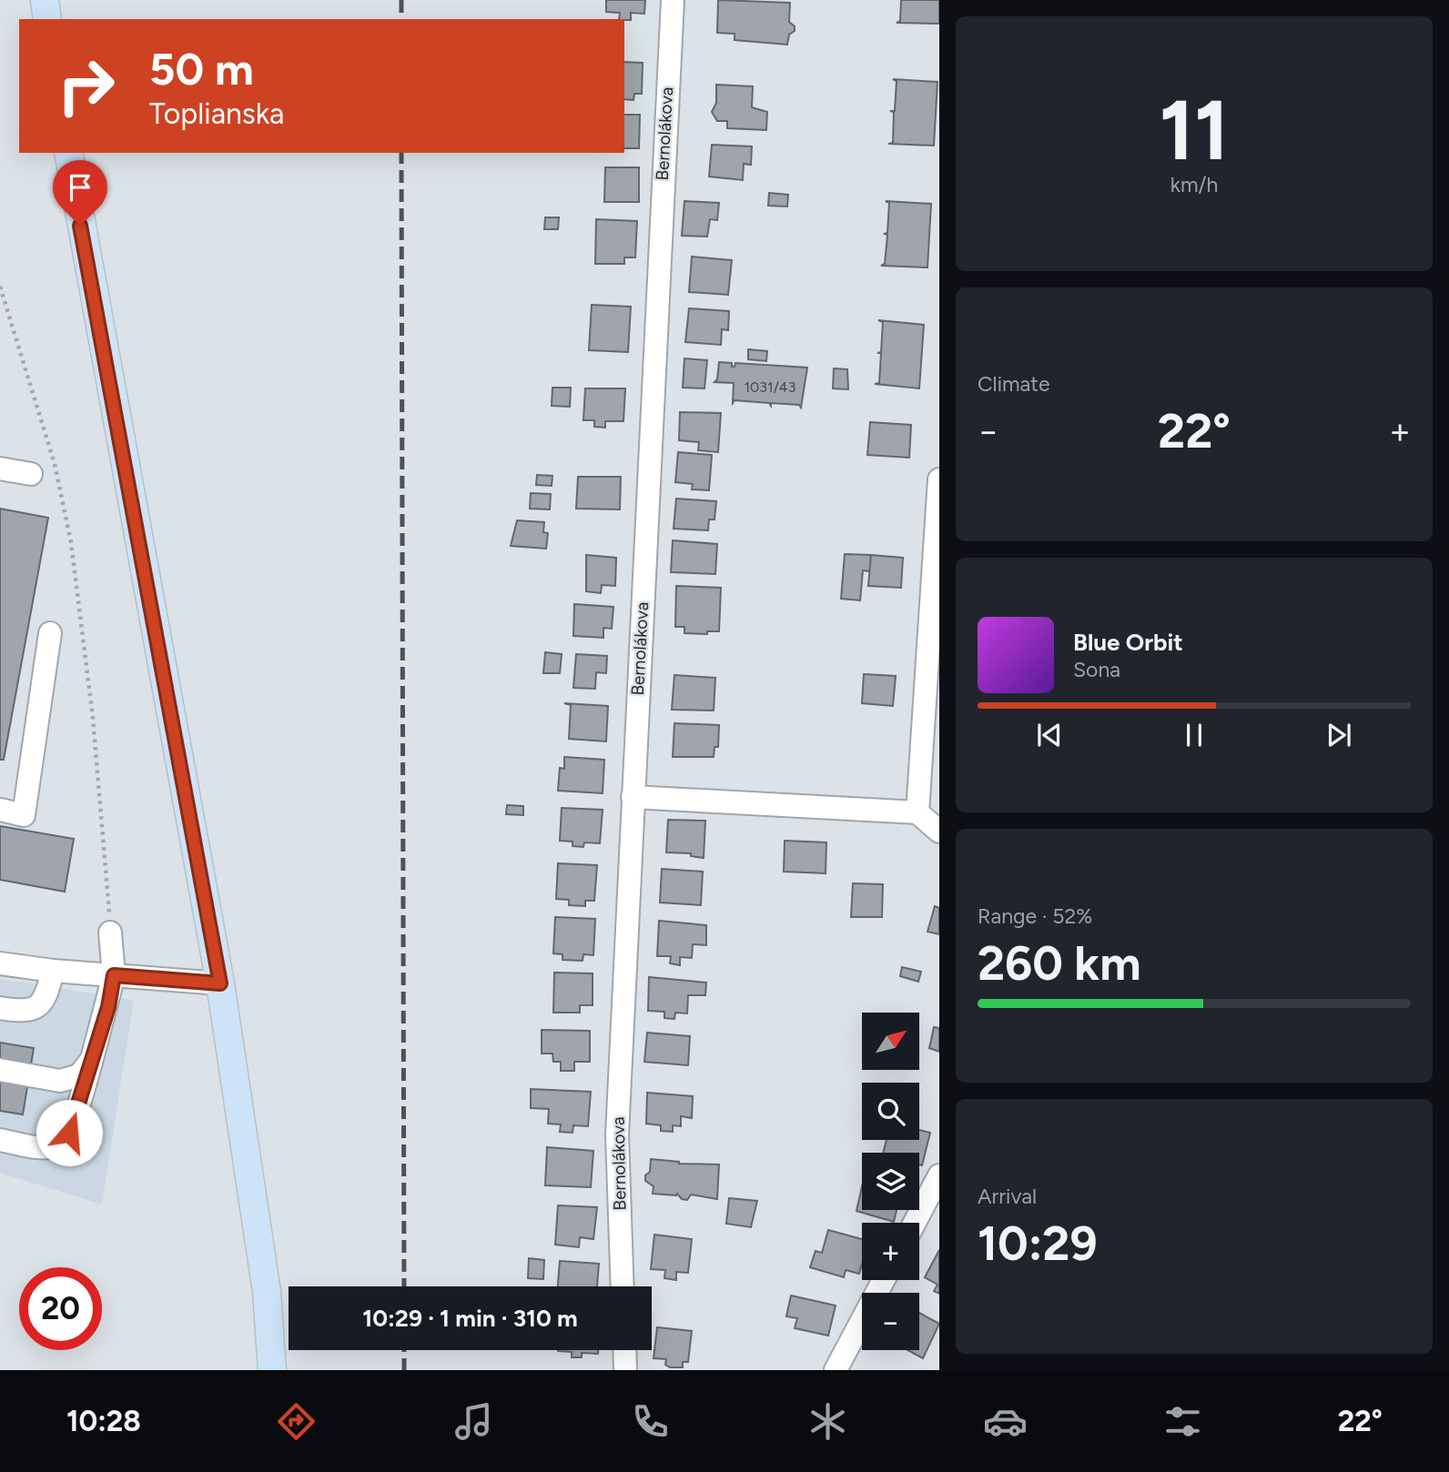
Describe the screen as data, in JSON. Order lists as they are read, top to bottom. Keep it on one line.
{"streets":{"street":["Bernolákova"]},"house_numbers":["1031/43"],"north":"top right","page":{"tile":[["11","km/h"],"Climate",["Range · 52%","260 km"],["Arrival","10:29"]],"turn":["50 m","Toplianska"],"heat":["−","22°","+"],"song":["Blue Orbit","Sona"],"map_buttons":["+","−"],"limit":"20","trip":"10:29 · 1 min · 310 m","tabs":["10:28","22°"]}}
